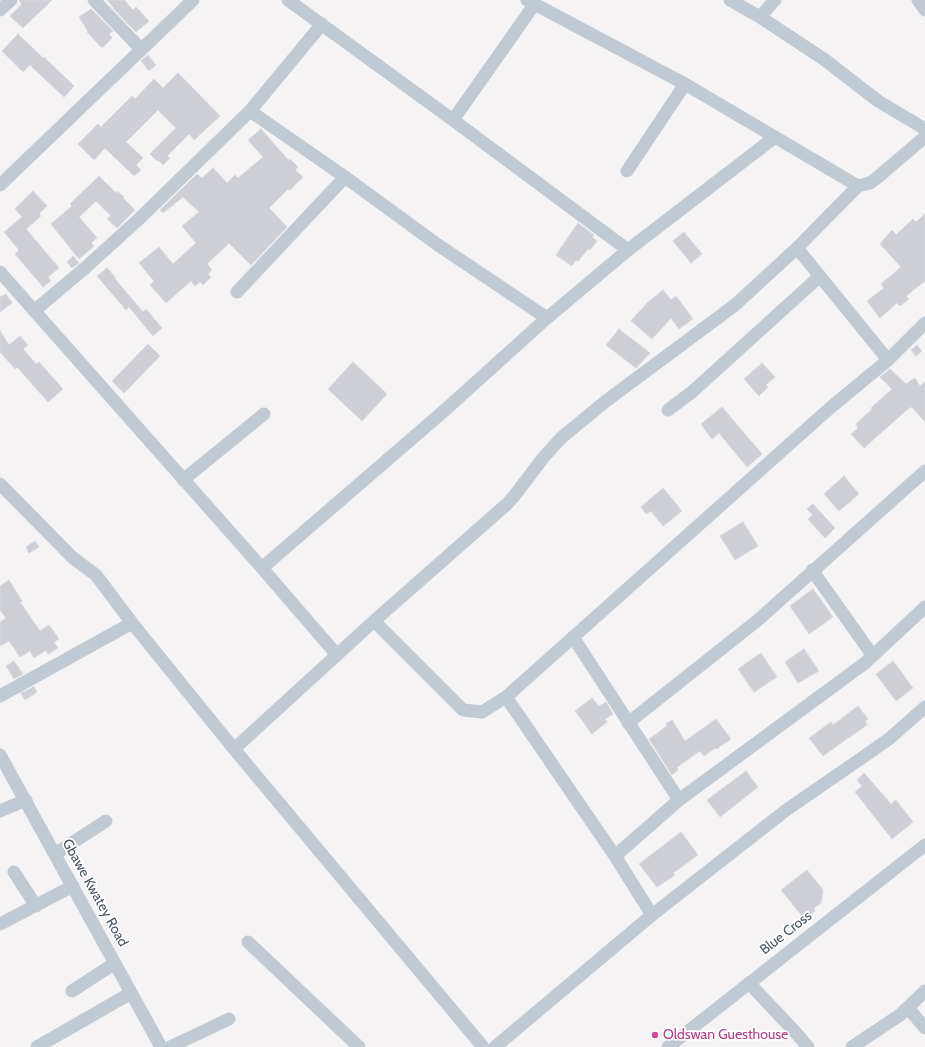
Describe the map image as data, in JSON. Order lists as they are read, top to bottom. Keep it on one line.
{"streets":{"street":["Gbawe Kwatey Road","Blue Cross"]},"places":["Oldswan Guesthouse"]}
